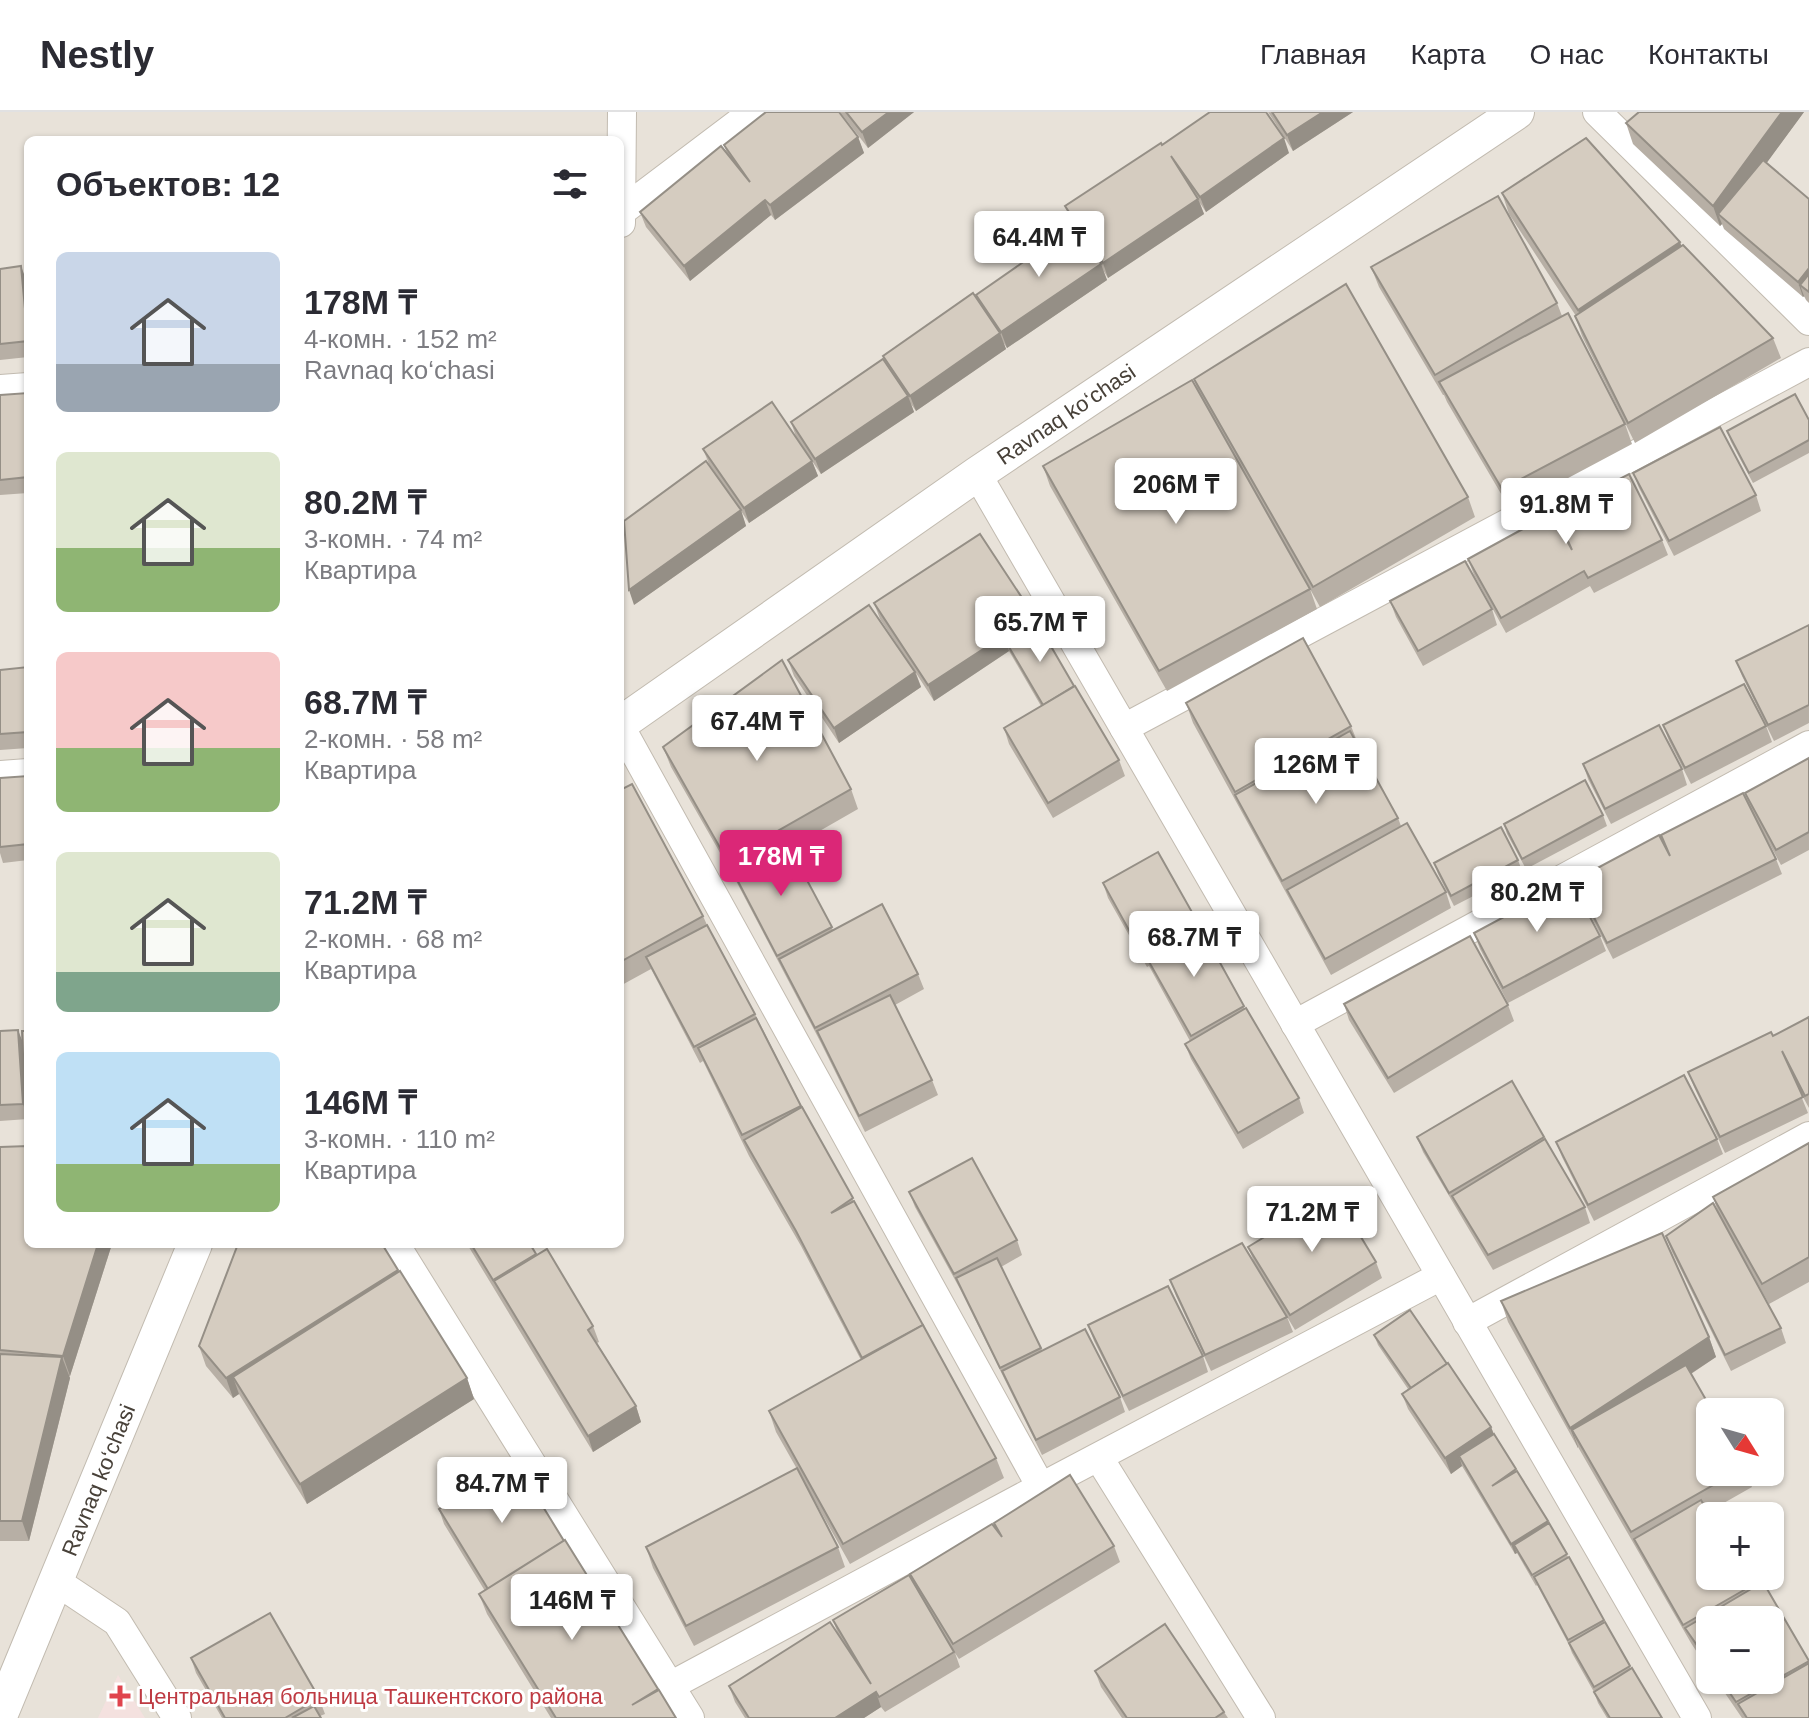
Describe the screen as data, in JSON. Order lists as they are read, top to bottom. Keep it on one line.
{"streets":{"street":["Ravnaq ko‘chasi"]},"places":{"health":["Центральная больница Ташкентского района"]},"north":"bottom right","page":{"header":"Nestly","nav":["Главная","Карта","О нас","Контакты"],"heading":"Объектов: 12","price":["64.4M ₸","206M ₸","91.8M ₸","65.7M ₸","67.4M ₸","126M ₸","178M ₸","80.2M ₸","68.7M ₸","71.2M ₸","84.7M ₸","146M ₸"],"list":[{"name":"178M ₸","note":"4-комн. · 152 m² · Ravnaq ko‘chasi"},{"name":"80.2M ₸","note":"3-комн. · 74 m² · Квартира"},{"name":"68.7M ₸","note":"2-комн. · 58 m² · Квартира"},{"name":"71.2M ₸","note":"2-комн. · 68 m² · Квартира"},{"name":"146M ₸","note":"3-комн. · 110 m² · Квартира"}],"map_buttons":["+","−"]}}
